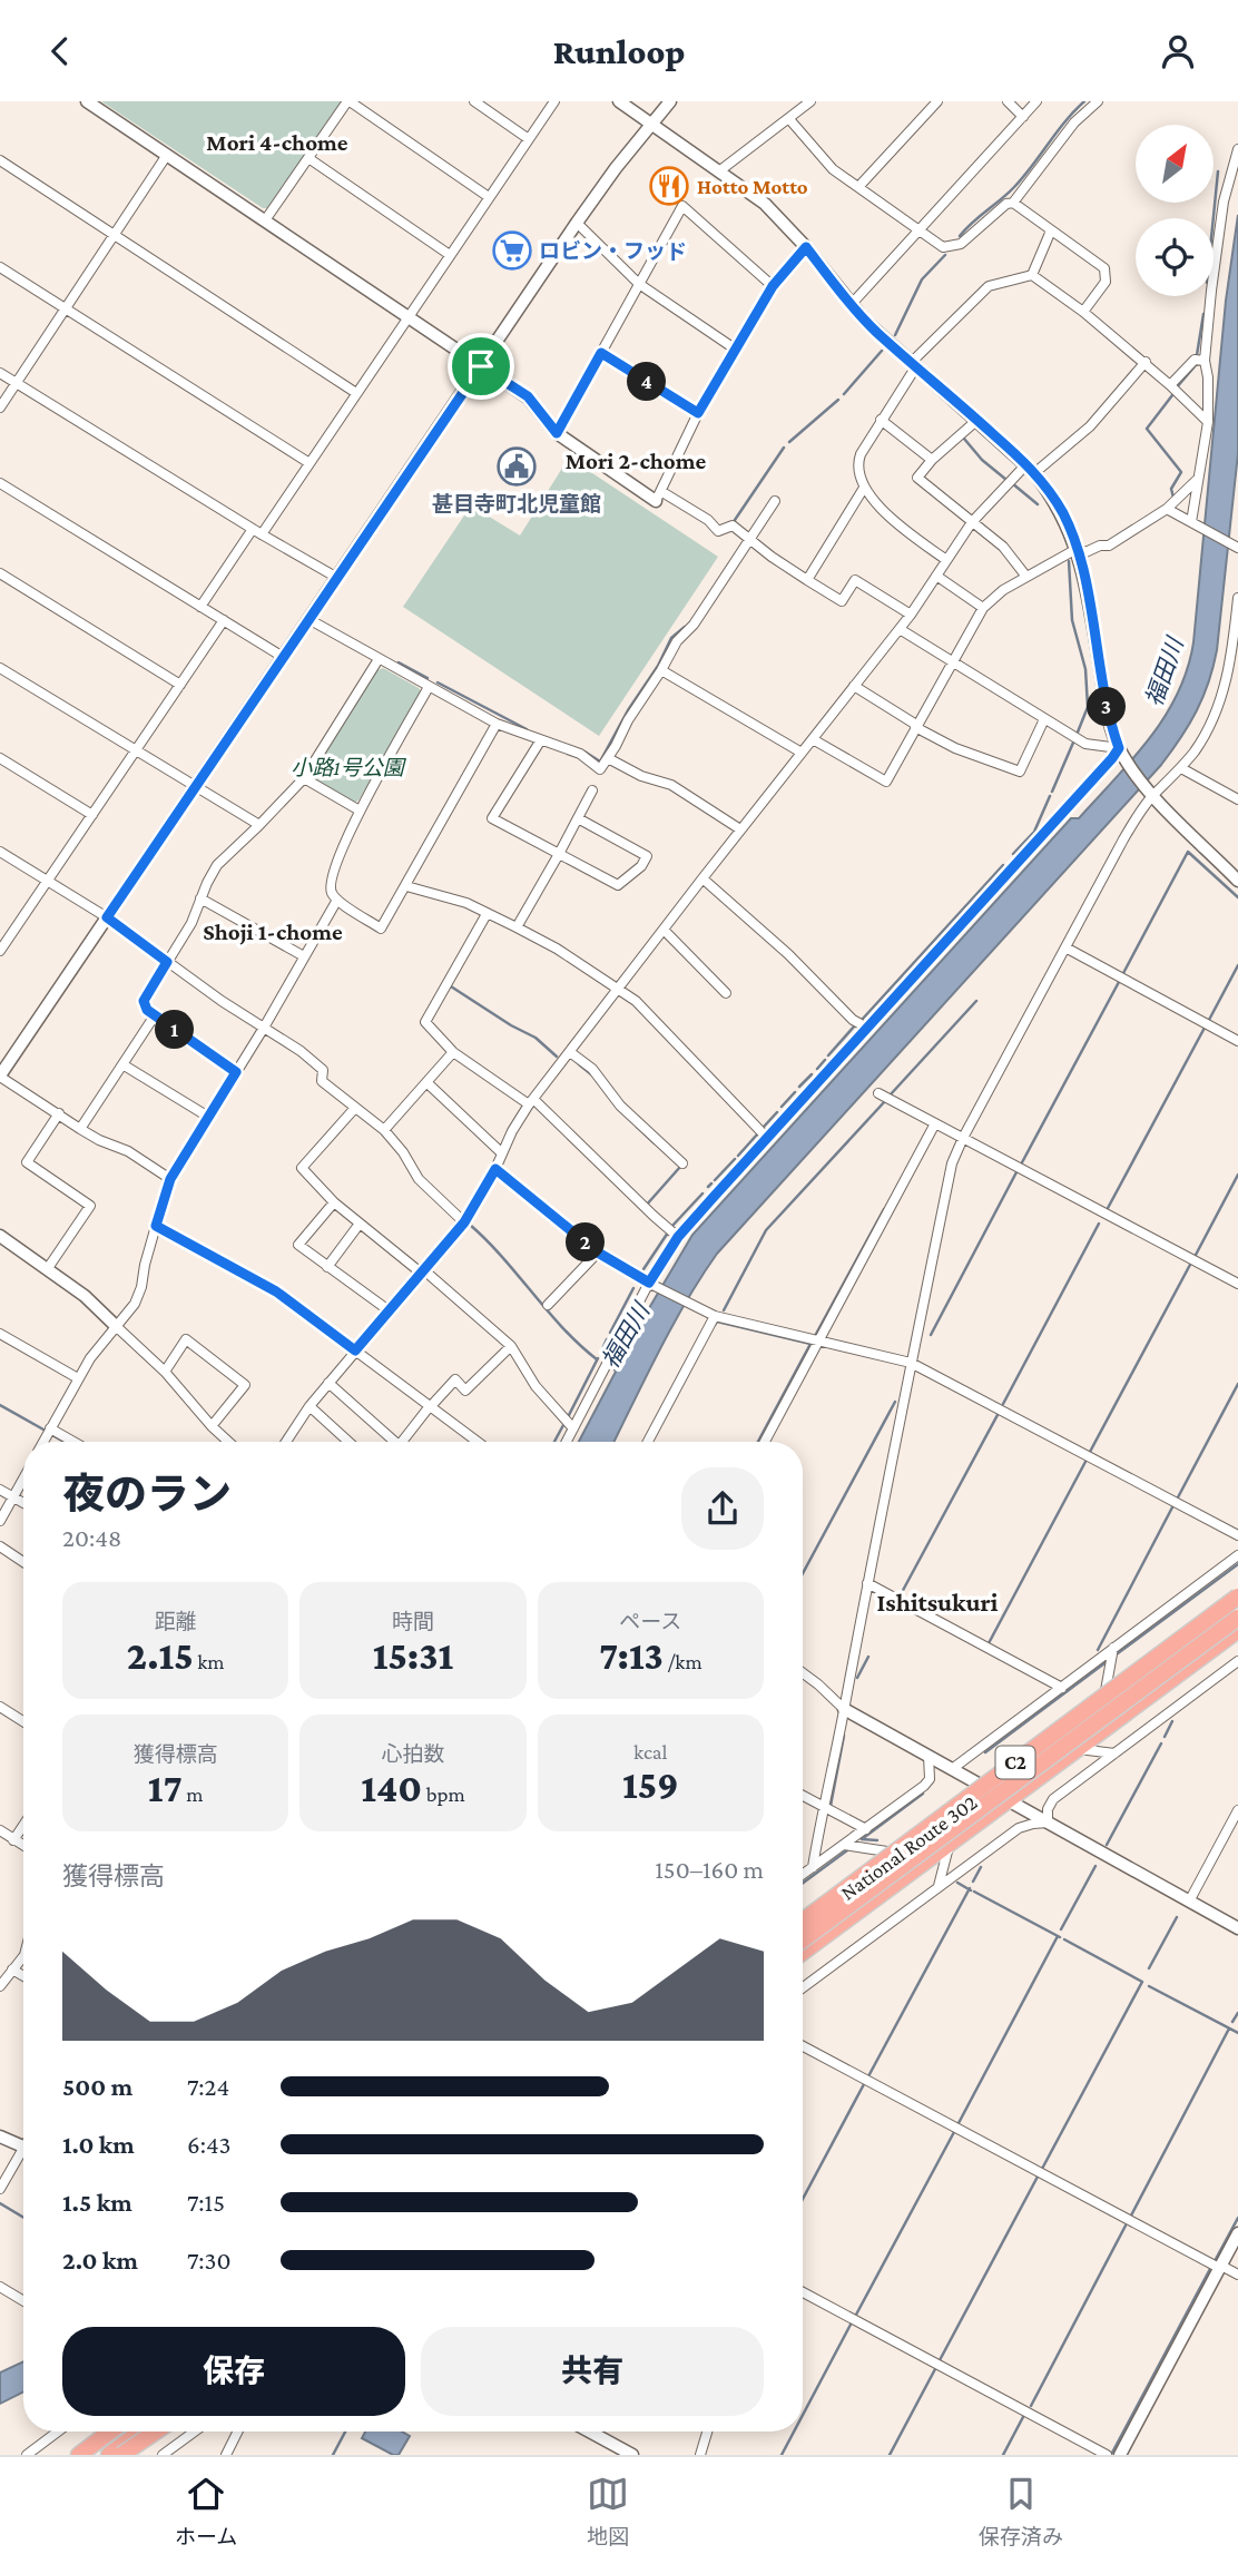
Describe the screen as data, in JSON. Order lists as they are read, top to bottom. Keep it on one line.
{"streets":{"highway":["C2","National Route 302"]},"districts":["Mori 4-chome","Mori 2-chome","Shoji 1-chome","Ishitsukuri"],"water":["福田川"],"parks":["小路1号公園"],"places":{"restaurant":["Hotto Motto"],"supermarket":["ロビン・フッド"],"public building":["甚目寺町北児童館"]},"north":"top right","page":{"header":"Runloop","pins":["4","3","1","2"],"heading":["夜のラン","20:48"],"stats":[["距離","2.15 km"],["時間","15:31"],["ペース","7:13 /km"],["獲得標高","17 m"],["心拍数","140 bpm"],["kcal","159"]],"chart":["獲得標高","150–160 m"],"list":[{"name":"500 m","note":"7:24"},{"name":"1.0 km","note":"6:43"},{"name":"1.5 km","note":"7:15"},{"name":"2.0 km","note":"7:30"}],"buttons":["保存","共有"],"tabs":["ホーム","地図","保存済み"]}}
